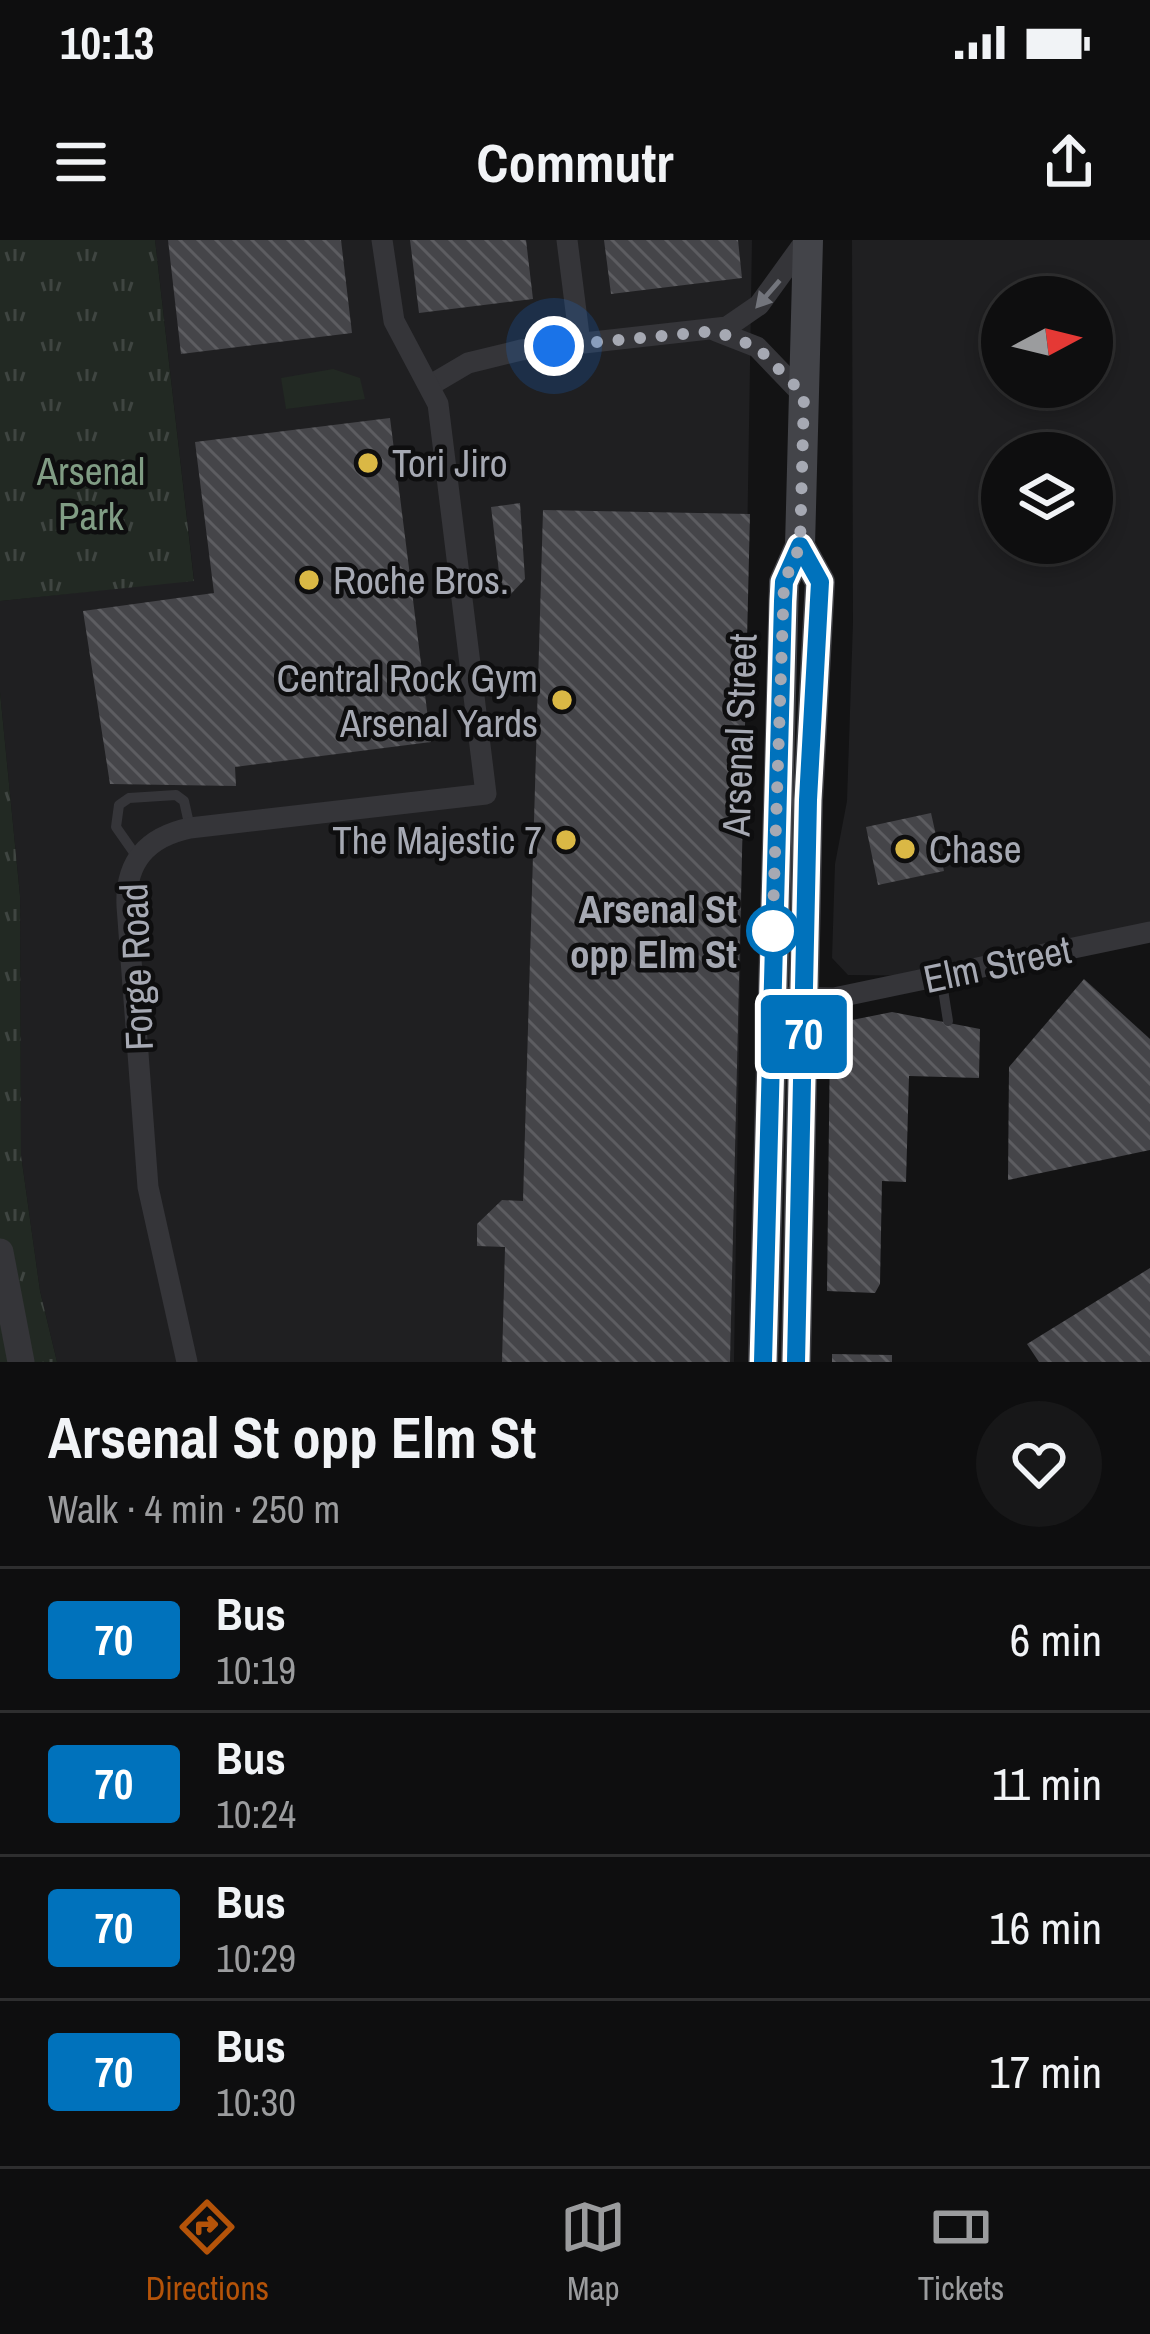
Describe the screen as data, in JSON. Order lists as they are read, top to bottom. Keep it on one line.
{"streets":{"main road":["Arsenal Street"],"street":["Elm Street","Forge Road"]},"crossings":[["Arsenal Street","Elm Street"]],"parks":["Arsenal Park"],"places":["Tori Jiro","Roche Bros.","Central Rock Gym Arsenal Yards","The Majestic 7","Chase","Arsenal St opp Elm St"],"lines":["bus line 70"],"north":"right","page":{"status":"10:13","header":"Commutr","on_map":"70","heading":["Arsenal St opp Elm St","Walk · 4 min · 250 m"],"list":[{"mark":"70","name":"Bus","note":"10:19","value":"6 min"},{"mark":"70","name":"Bus","note":"10:24","value":"11 min"},{"mark":"70","name":"Bus","note":"10:29","value":"16 min"},{"mark":"70","name":"Bus","note":"10:30","value":"17 min"}],"tabs":["Directions","Map","Tickets"]}}
